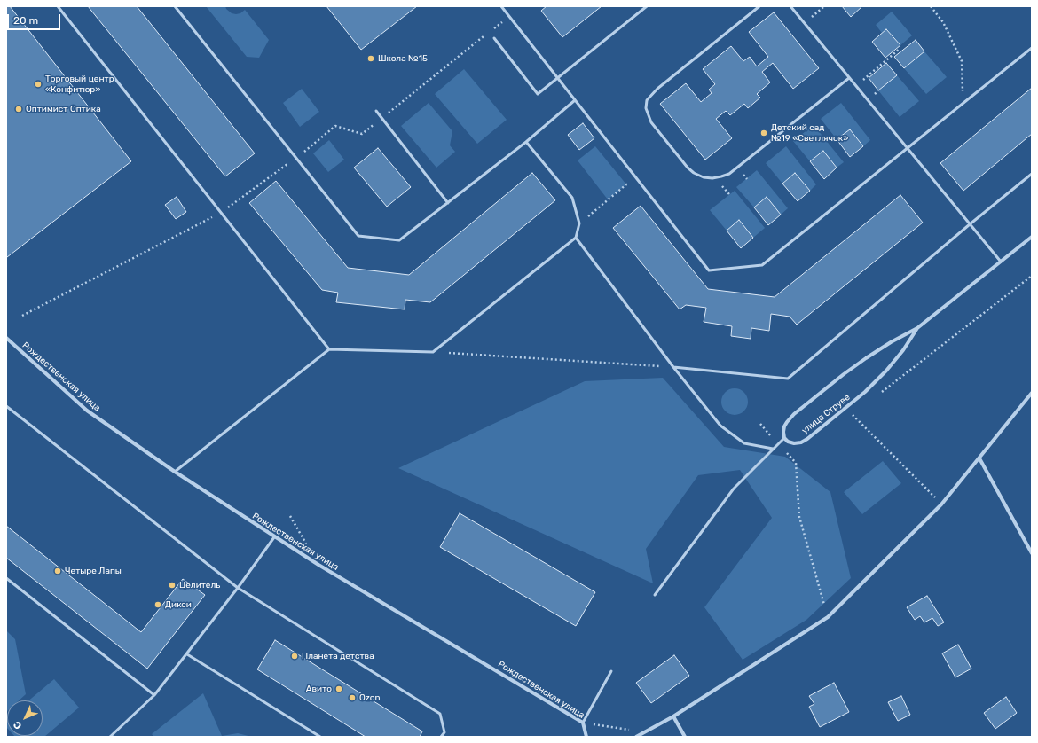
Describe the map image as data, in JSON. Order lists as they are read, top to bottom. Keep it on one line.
{"streets":{"street":["Рождественская улица","улица Струве"]},"places":["Школа №15","Торговый центр «Конфитюр»","Оптимист Оптика","Детский сад №19 «Светлячок»","Четыре Лапы","Целитель","Дикси","Планета детства","Авито","Ozon"],"scale_bar":"20 m","north":"bottom left"}
